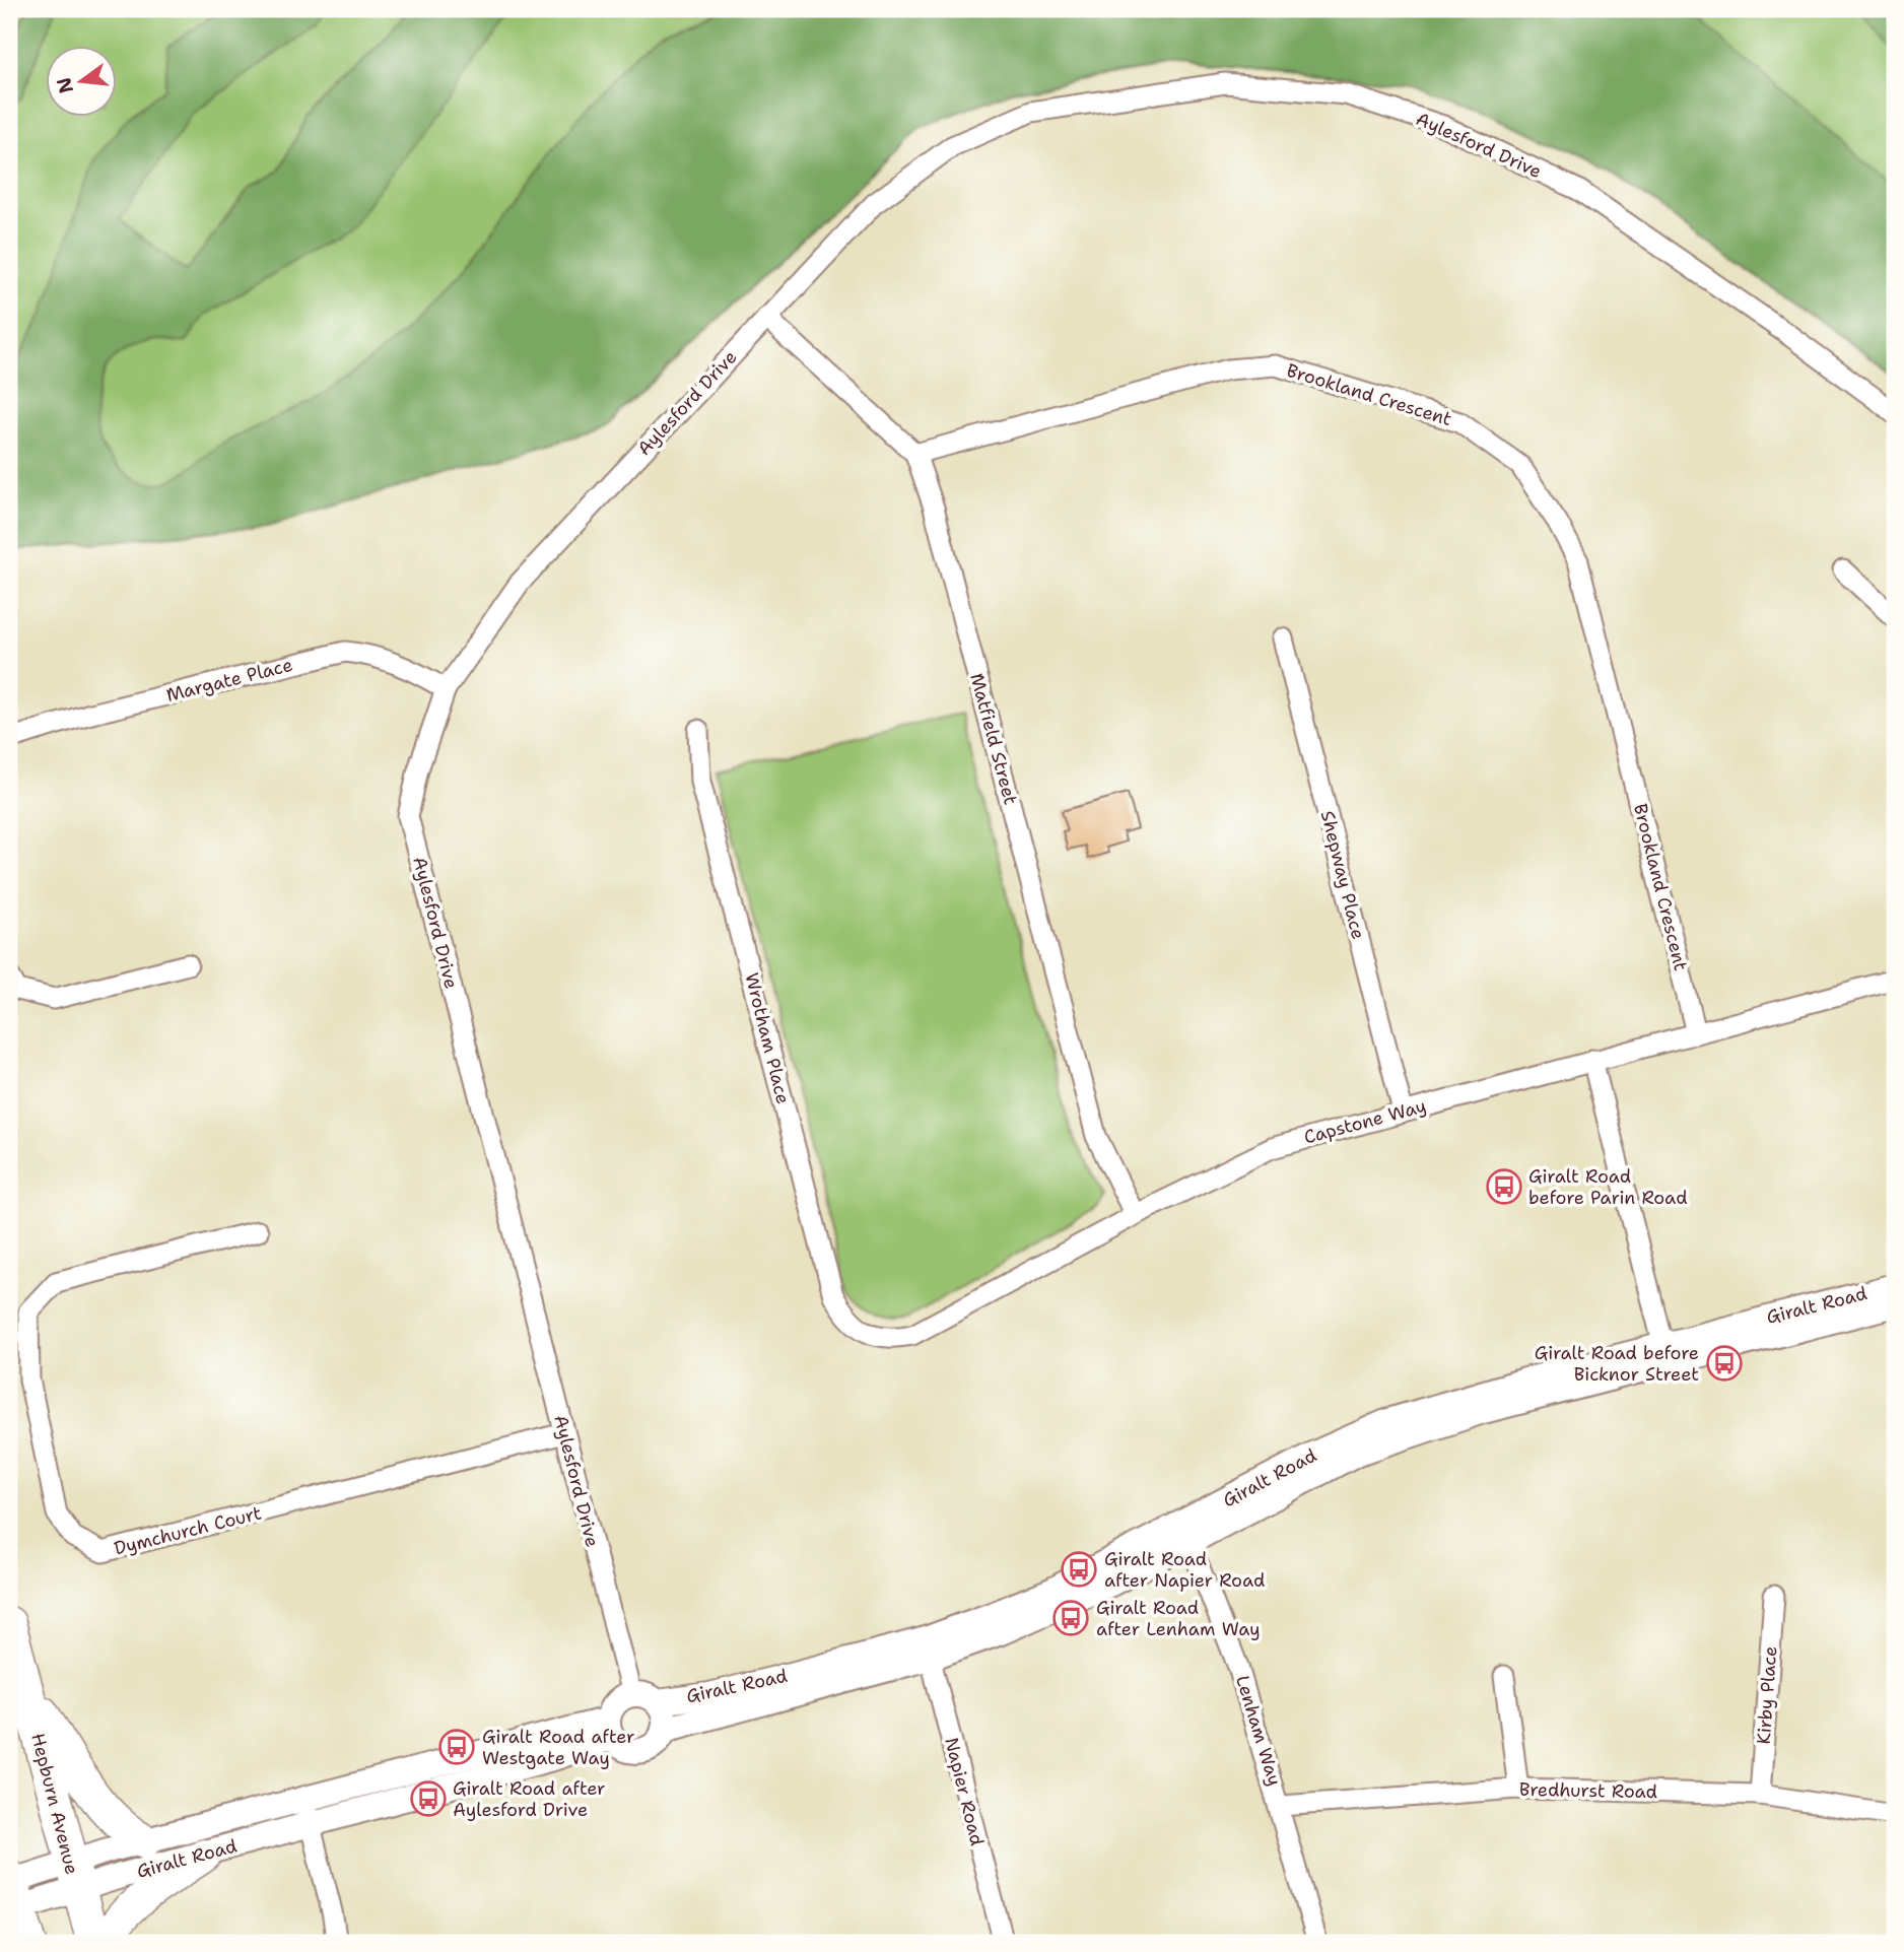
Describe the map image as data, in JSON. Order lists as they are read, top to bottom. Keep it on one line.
{"streets":{"main road":["Hepburn Avenue"],"street":["Aylesford Drive","Brookland Crescent","Margate Place","Matfield Street","Shepway Place","Wrotham Place","Capstone Way","Giralt Road","Dymchurch Court","Kirby Place","Lenham Way","Bredhurst Road","Napier Road"]},"crossings":[["Aylesford Drive","Margate Place"],["Aylesford Drive","Matfield Street"],["Aylesford Drive","Giralt Road"],["Aylesford Drive","Dymchurch Court"],["Brookland Crescent","Matfield Street"],["Brookland Crescent","Capstone Way"],["Matfield Street","Capstone Way"],["Shepway Place","Capstone Way"],["Wrotham Place","Capstone Way"],["Giralt Road","Lenham Way"],["Giralt Road","Napier Road"],["Giralt Road","Hepburn Avenue"],["Kirby Place","Bredhurst Road"],["Lenham Way","Bredhurst Road"]],"places":{"bus stop":["Giralt Road before Parin Road","Giralt Road before Bicknor Street","Giralt Road after Napier Road","Giralt Road after Lenham Way","Giralt Road after Westgate Way","Giralt Road after Aylesford Drive"]},"north":"left"}
